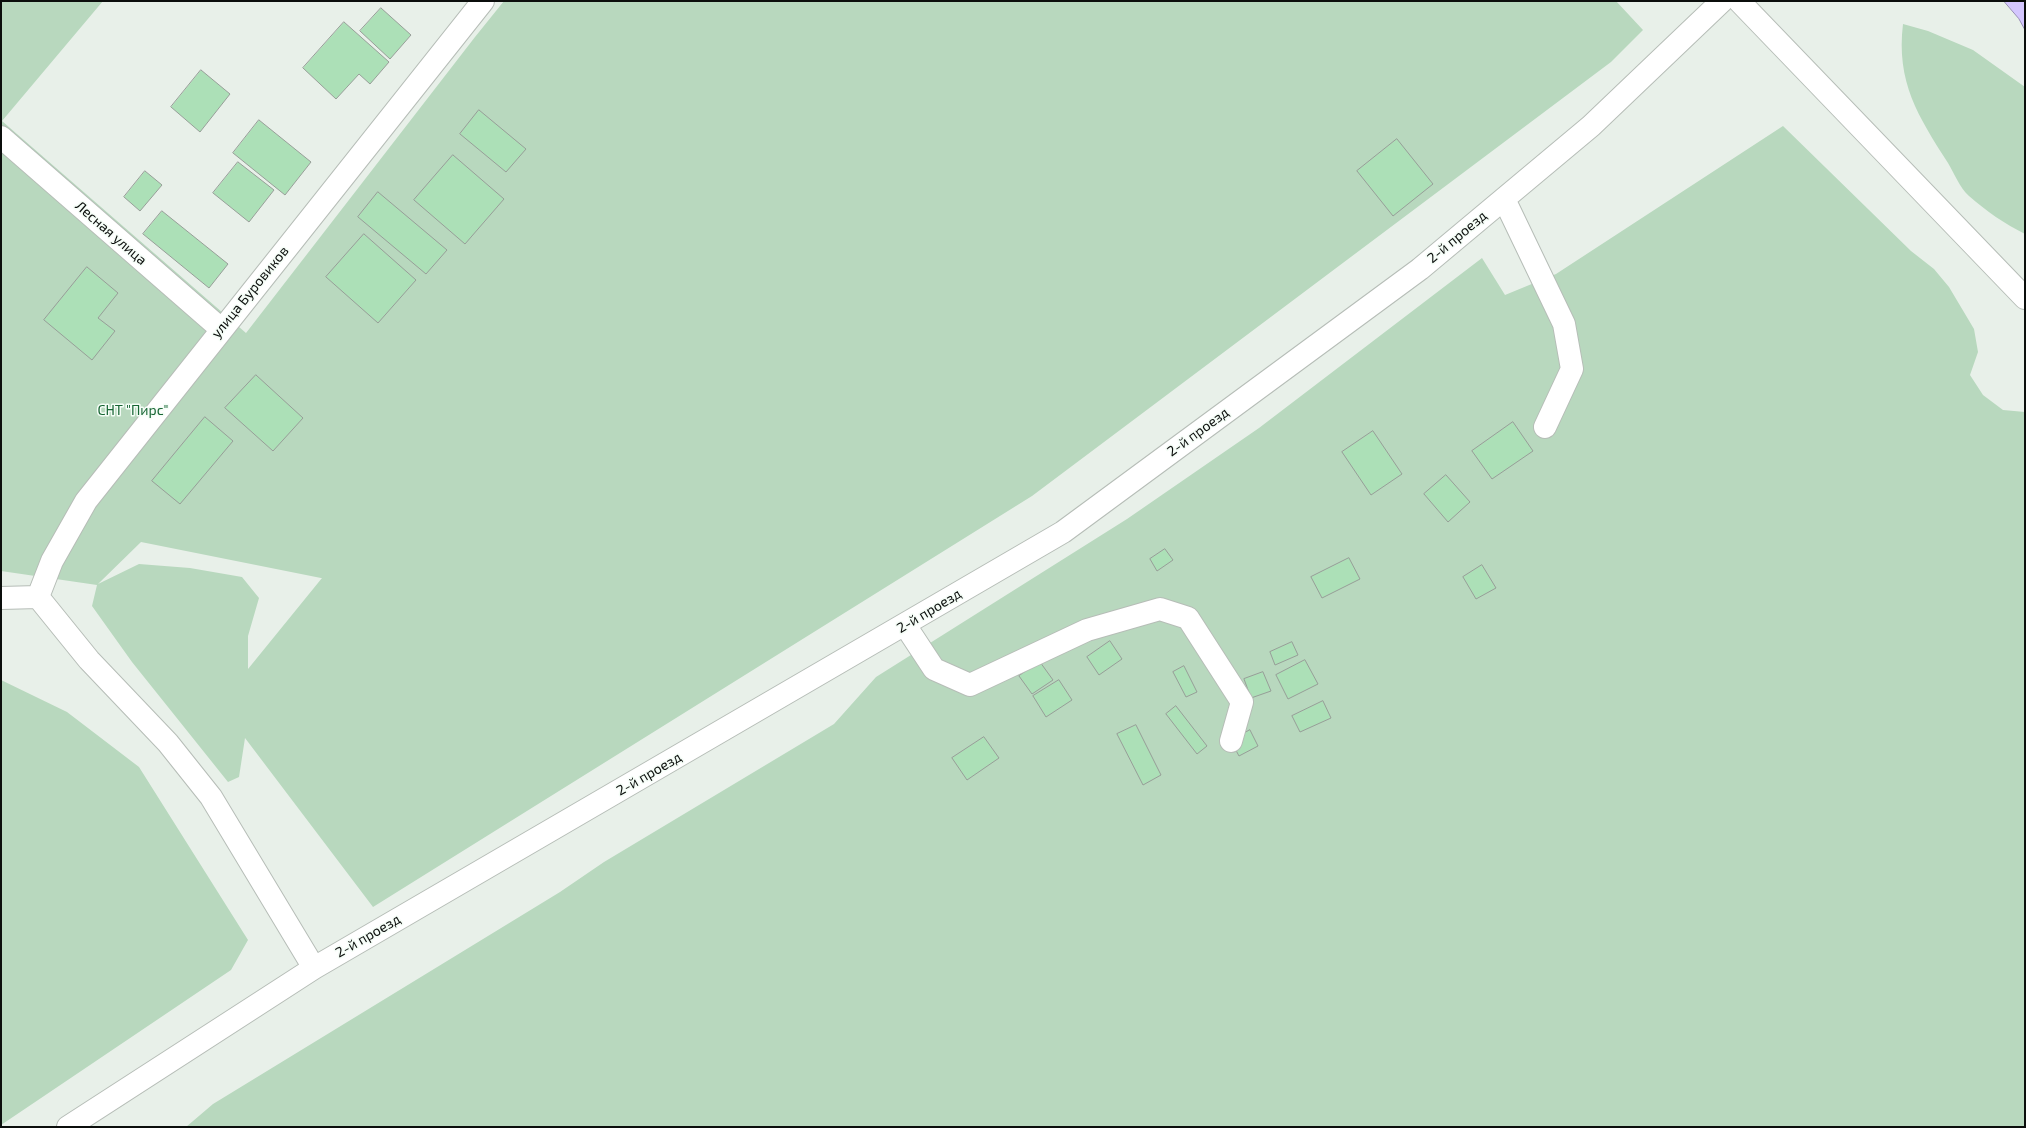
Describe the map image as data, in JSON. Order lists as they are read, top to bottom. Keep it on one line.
{"streets":{"street":["Лесная улица","2-й проезд","улица Буровиков"]},"crossings":[["Лесная улица","улица Буровиков"]],"parks":["СНТ \"Пирс\""]}
